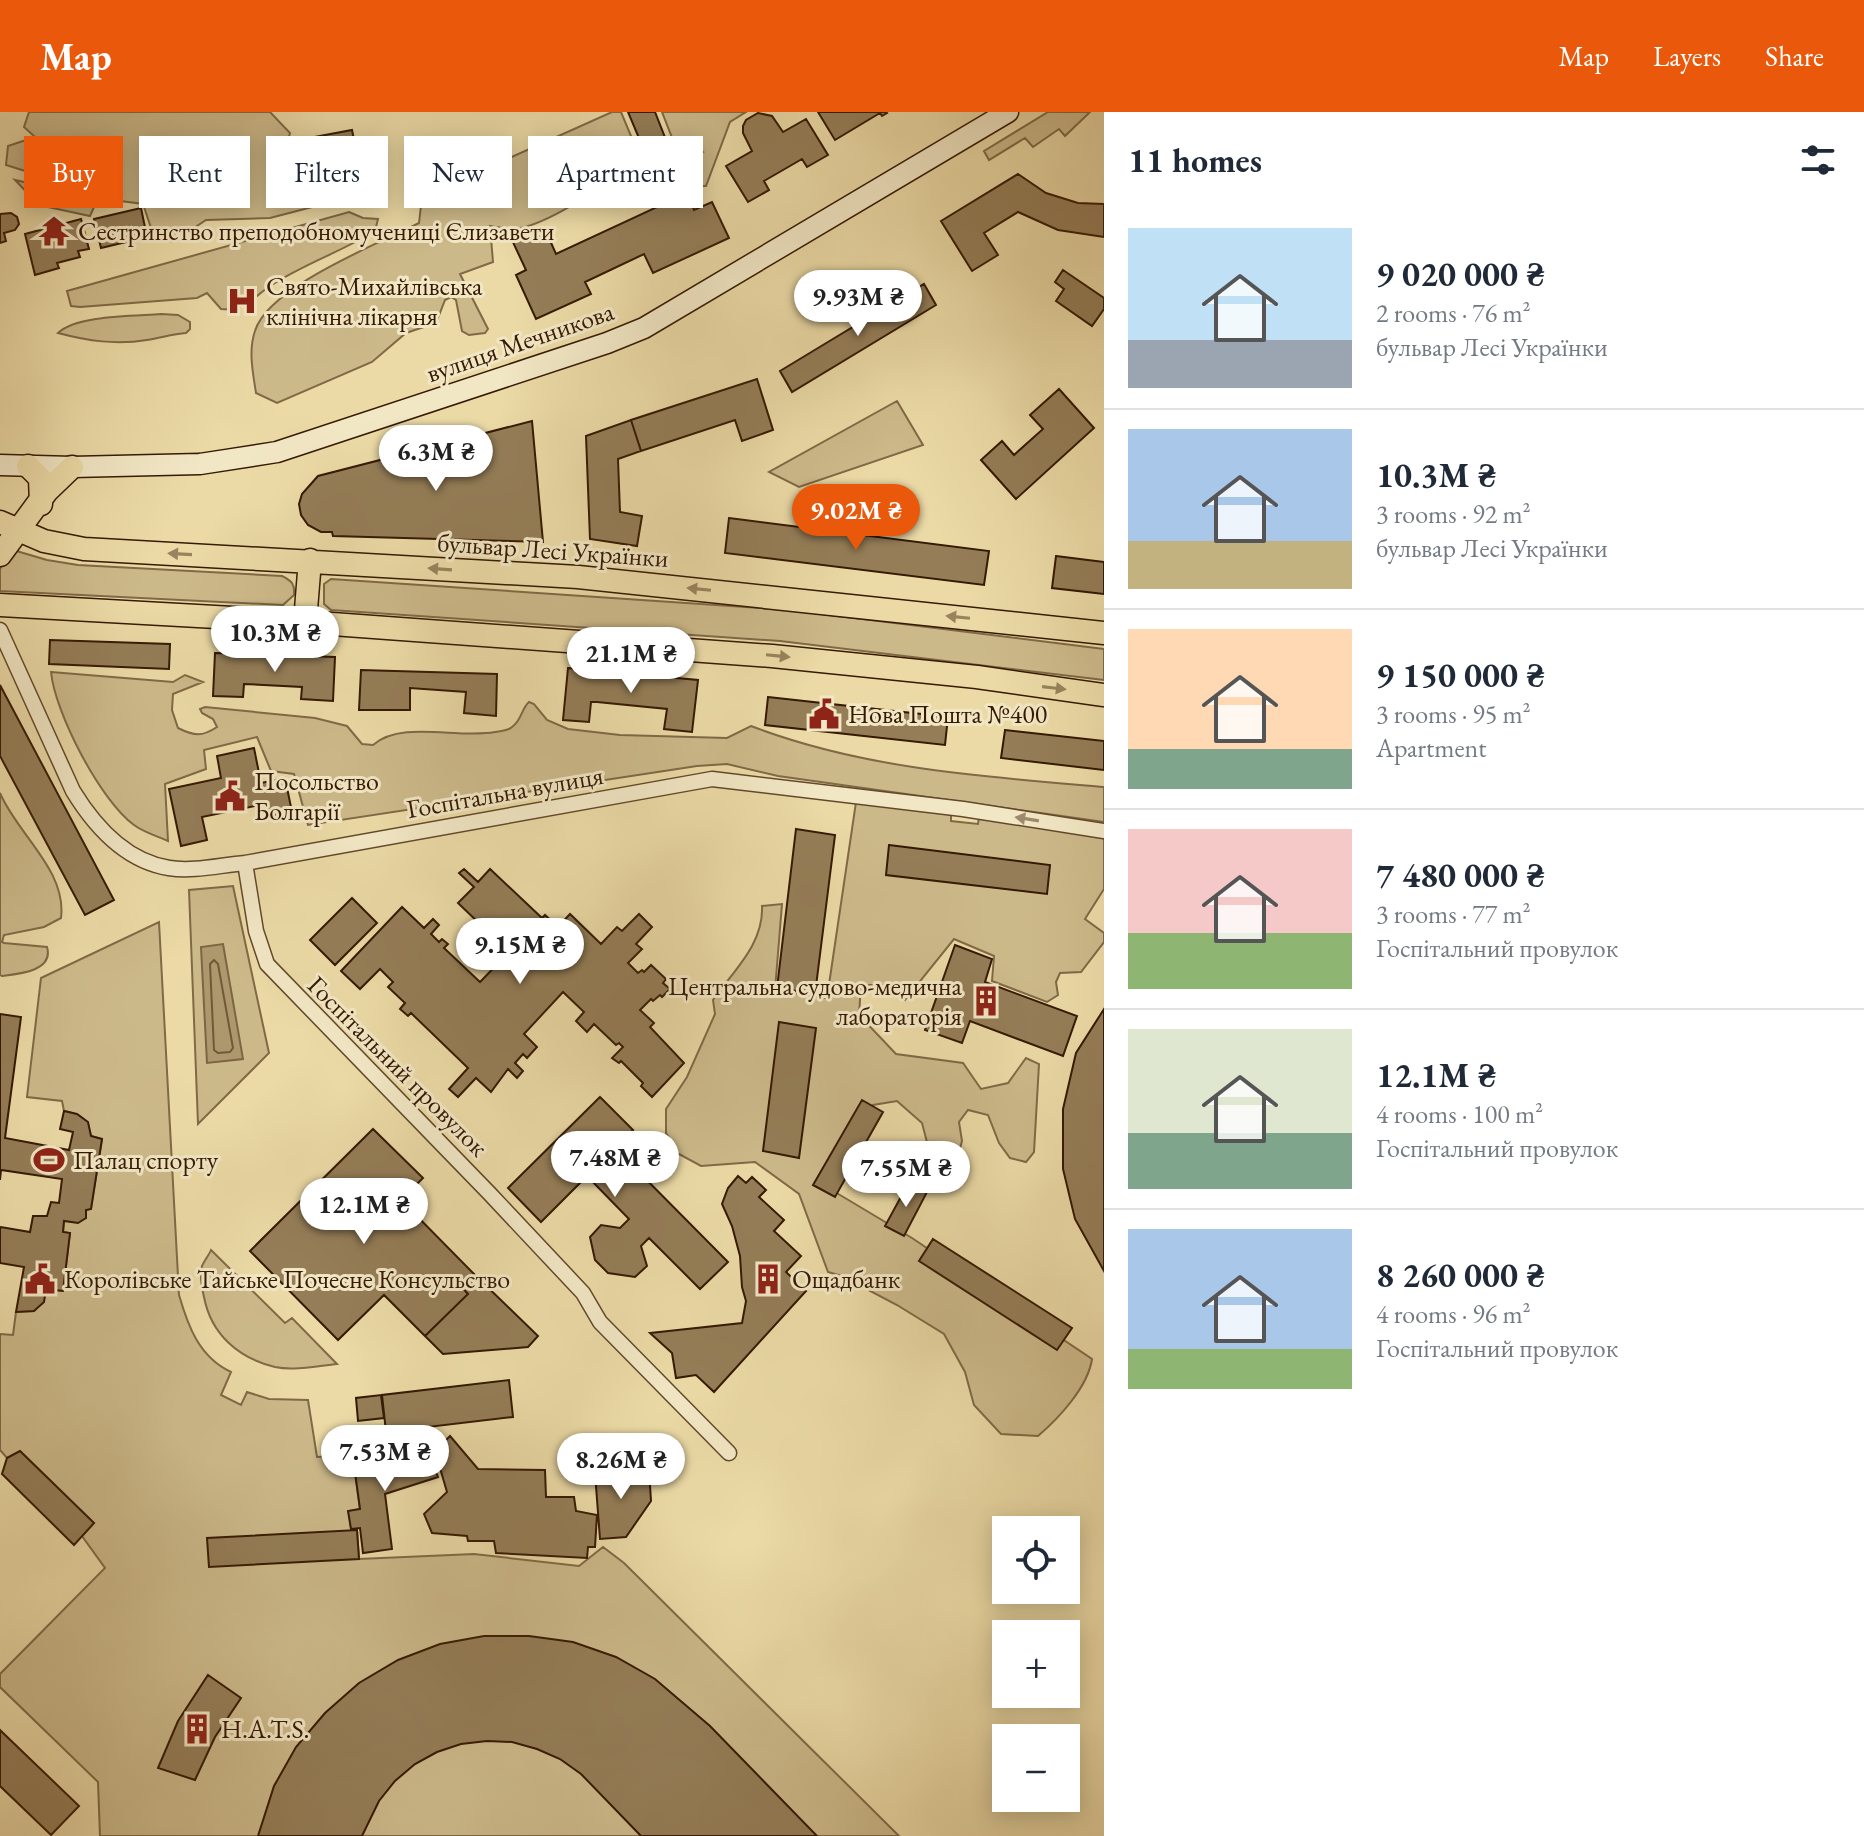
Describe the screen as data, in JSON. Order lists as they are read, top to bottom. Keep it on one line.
{"streets":{"main road":["бульвар Лесі Українки"],"street":["вулиця Мечникова","Госпітальна вулиця","Госпітальний провулок"]},"crossings":[["Госпітальна вулиця","Госпітальний провулок"]],"one_way":["Госпітальна вулиця"],"places":{"temple":["Сестринство преподобномучениці Єлизавети"],"hospital":["Свято-Михайлівська клінічна лікарня"],"public building":["Нова Пошта №400","Посольство Болгарії","Королівське Тайське Почесне Консульство"],"building":["Центральна судово-медична лабораторія","Ощадбанк","H.A.T.S."],"sports":["Палац спорту"]},"page":{"header":"Map","nav":["Map","Layers","Share"],"heading":"11 homes","chip":["Buy","Rent","Filters","New","Apartment"],"list":[{"name":"9 020 000 ₴","note":"2 rooms · 76 m² · бульвар Лесі Українки"},{"name":"10.3M ₴","note":"3 rooms · 92 m² · бульвар Лесі Українки"},{"name":"9 150 000 ₴","note":"3 rooms · 95 m² · Apartment"},{"name":"7 480 000 ₴","note":"3 rooms · 77 m² · Госпітальний провулок"},{"name":"12.1M ₴","note":"4 rooms · 100 m² · Госпітальний провулок"},{"name":"8 260 000 ₴","note":"4 rooms · 96 m² · Госпітальний провулок"}],"price":["9.93M ₴","6.3M ₴","9.02M ₴","10.3M ₴","21.1M ₴","9.15M ₴","7.48M ₴","7.55M ₴","12.1M ₴","7.53M ₴","8.26M ₴"],"map_buttons":["+","−"]}}
